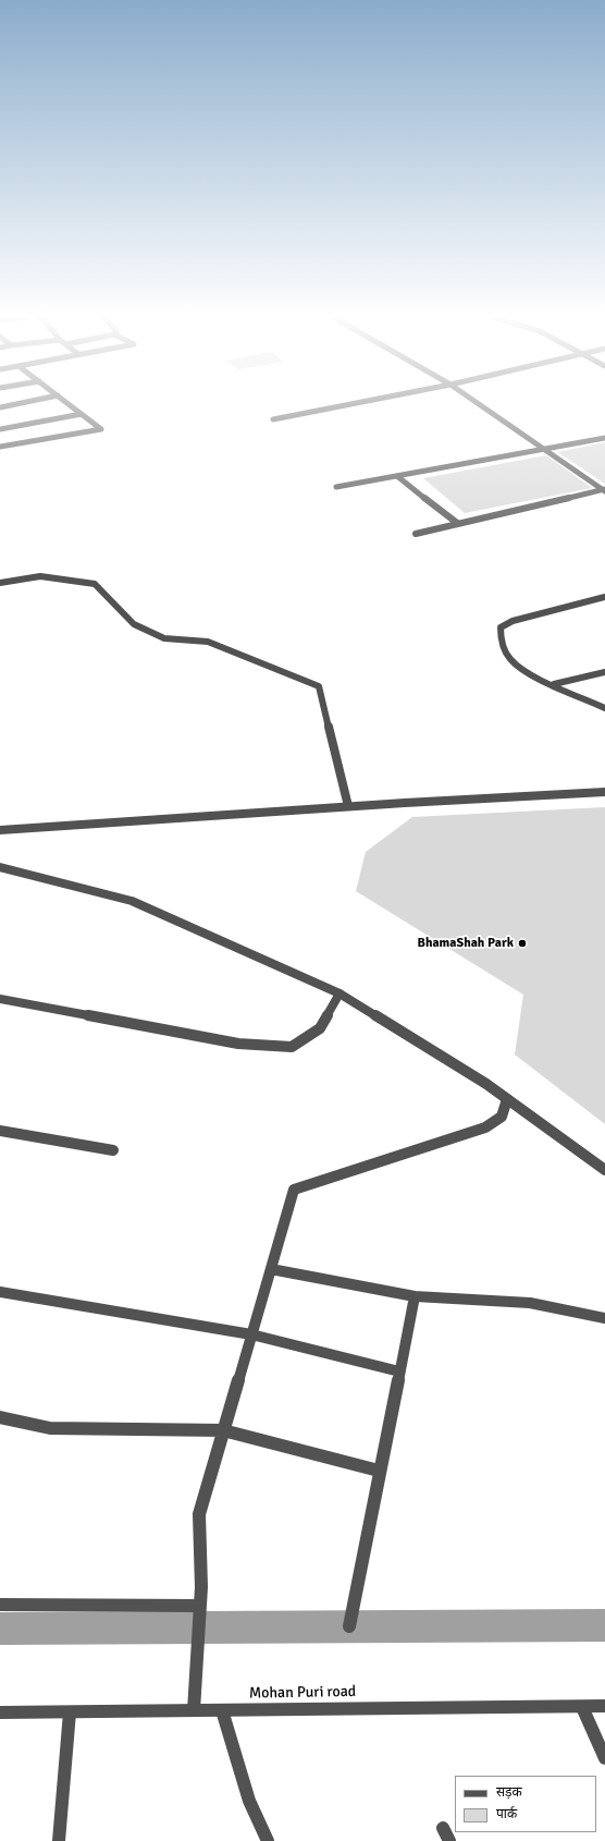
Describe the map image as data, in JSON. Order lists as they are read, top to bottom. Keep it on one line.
{"streets":{"street":["Mohan Puri road"]},"places":["BhamaShah Park"],"legend":["सड़क","पार्क"]}
